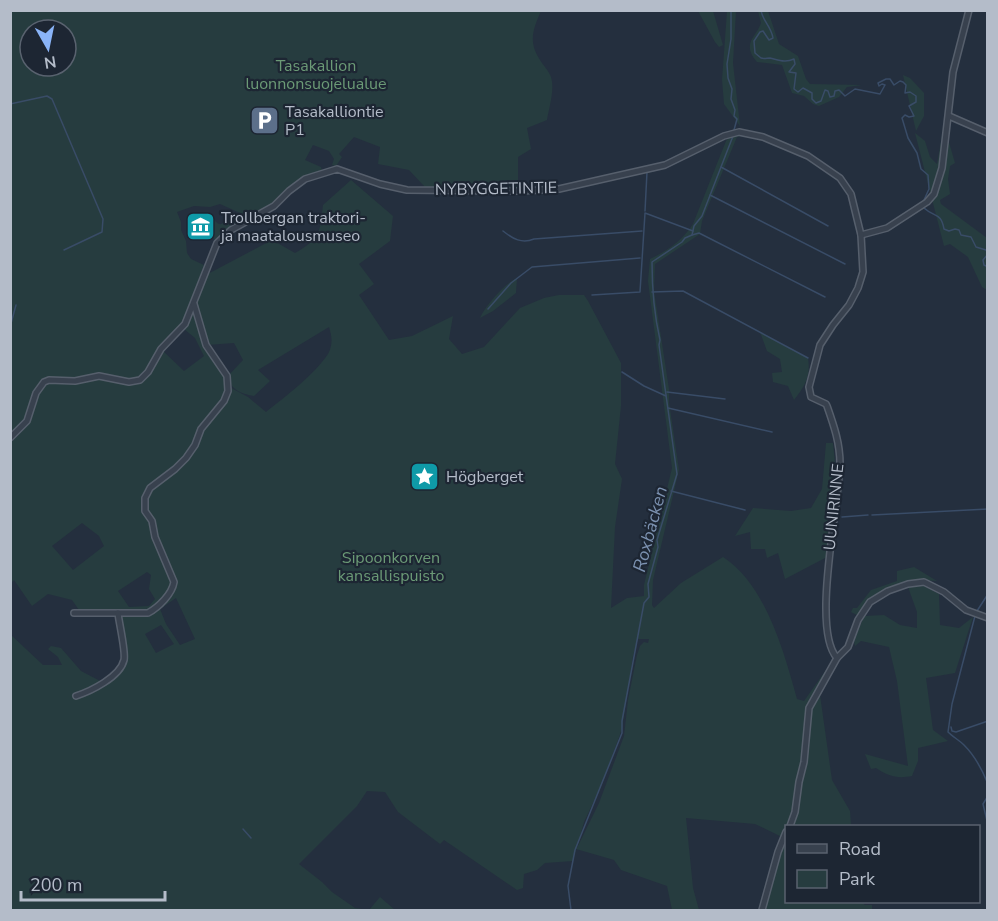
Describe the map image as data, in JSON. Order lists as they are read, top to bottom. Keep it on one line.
{"streets":{"street":["NYBYGGETINTIE","UUNIRINNE"]},"crossings":[["NYBYGGETINTIE","UUNIRINNE"]],"water":["Roxbäcken"],"parks":["Tasakallion luonnonsuojelualue","Sipoonkorven kansallispuisto"],"places":{"parking":["Tasakalliontie P1"],"museum":["Trollbergan traktori- ja maatalousmuseo"],"place":["Högberget"]},"legend":["Road","Park"],"scale_bar":"200 m","north":"bottom"}
